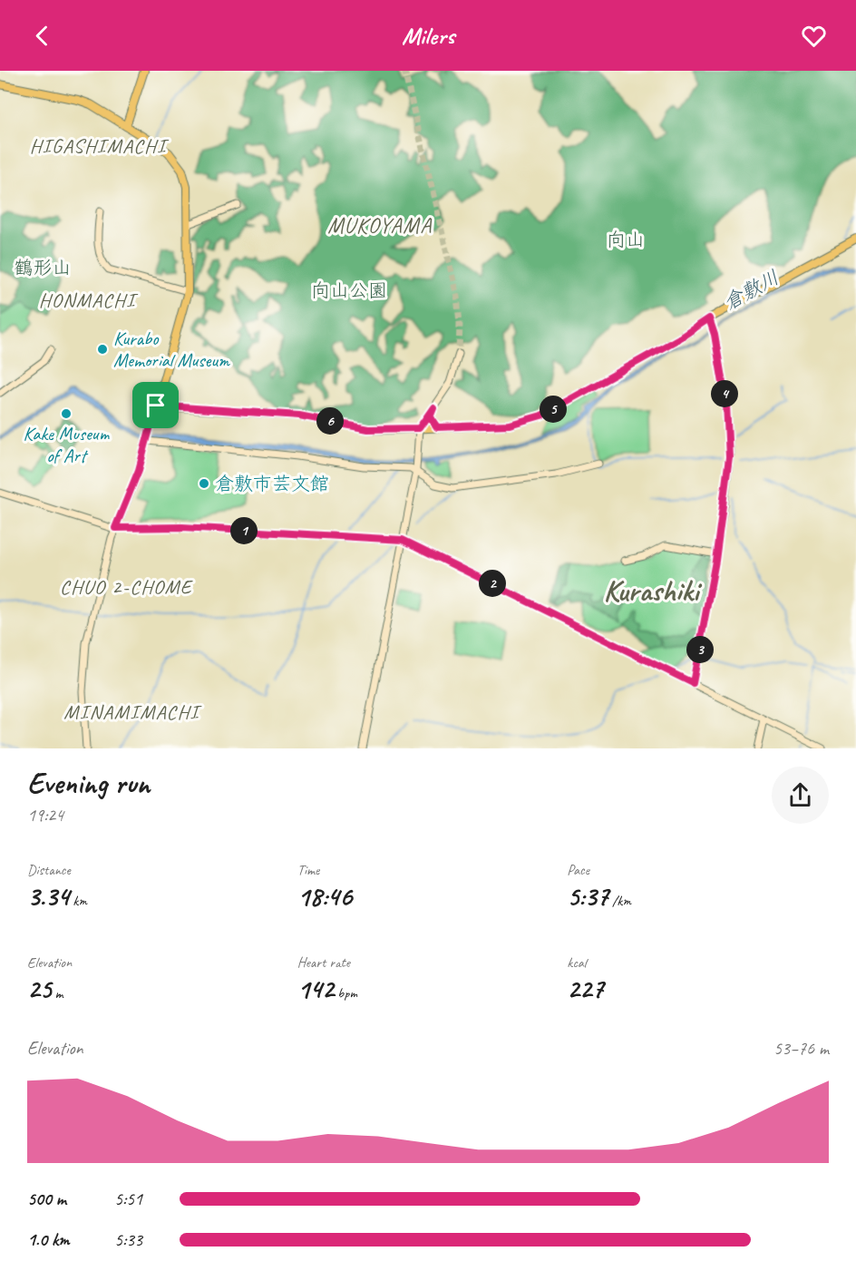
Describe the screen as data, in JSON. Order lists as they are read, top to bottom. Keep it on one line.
{"districts":["HIGASHIMACHI","MUKOYAMA","HONMACHI","CHUO 2-CHOME","Kurashiki","MINAMIMACHI"],"water":["倉敷川"],"parks":["向山","鶴形山","向山公園"],"places":["Kurabo Memorial Museum","Kake Museum of Art","倉敷市芸文館"],"page":{"header":"Milers","pins":["4","5","6","1","2","3"],"heading":["Evening run","19:24"],"stats":[["Distance","3.34 km"],["Time","18:46"],["Pace","5:37 /km"],["Elevation","25 m"],["Heart rate","142 bpm"],["kcal","227"]],"chart":["Elevation","53–76 m"],"list":[{"name":"500 m","note":"5:51"},{"name":"1.0 km","note":"5:33"}]}}
